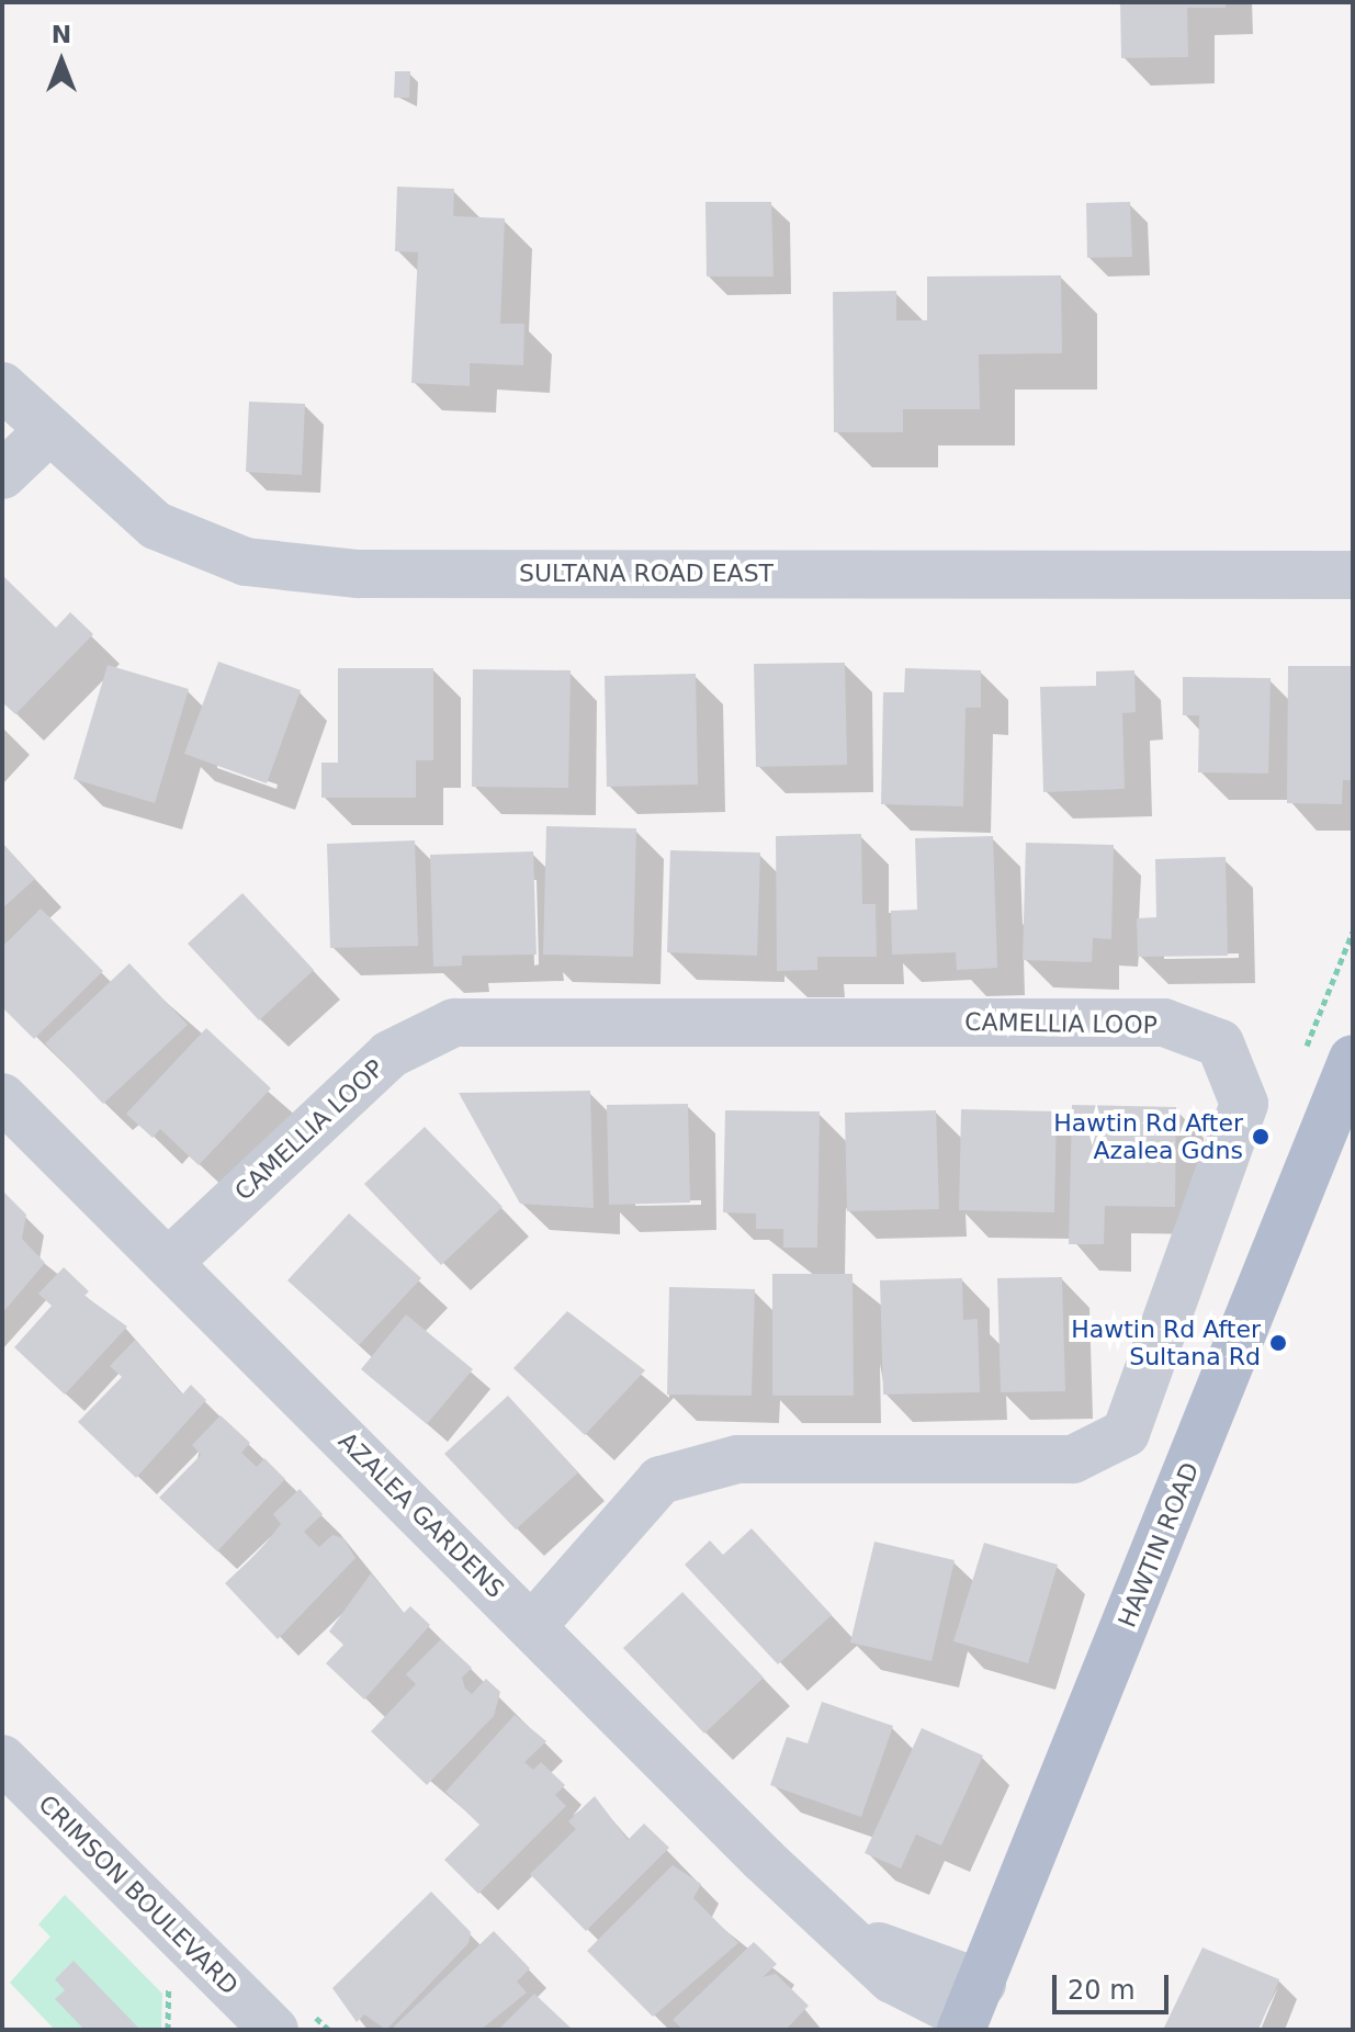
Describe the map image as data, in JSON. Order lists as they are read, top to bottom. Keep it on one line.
{"streets":{"main road":["HAWTIN ROAD"],"street":["SULTANA ROAD EAST","CAMELLIA LOOP","AZALEA GARDENS","CRIMSON BOULEVARD"]},"crossings":[["CAMELLIA LOOP","AZALEA GARDENS"],["AZALEA GARDENS","HAWTIN ROAD"]],"places":["Hawtin Rd After Azalea Gdns","Hawtin Rd After Sultana Rd"],"scale_bar":"20 m","north":"top"}
